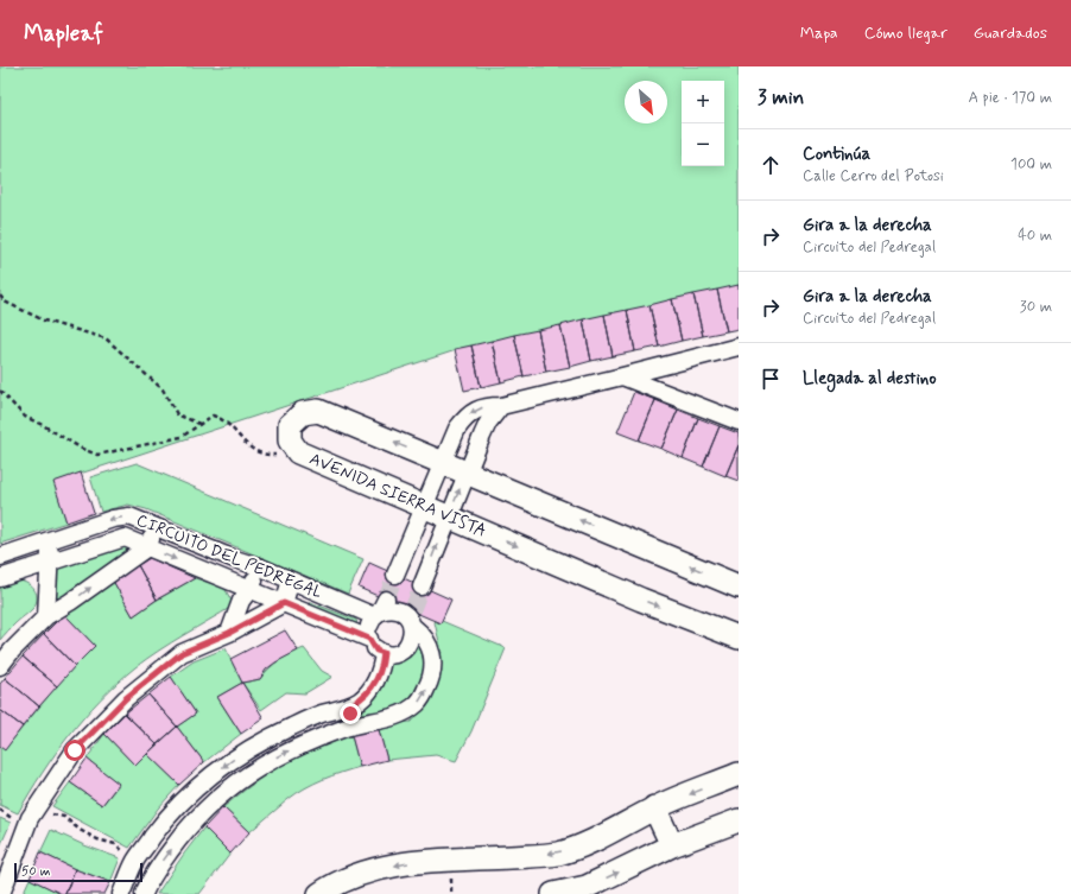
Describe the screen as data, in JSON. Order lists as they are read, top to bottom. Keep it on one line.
{"streets":{"main road":["AVENIDA SIERRA VISTA"],"street":["CIRCUITO DEL PEDREGAL"]},"scale_bar":"50 m","north":"bottom right","page":{"header":"Mapleaf","nav":["Mapa","Cómo llegar","Guardados"],"heading":["3 min","A pie · 170 m"],"map_buttons":["+","−"],"list":[["Continúa","Calle Cerro del Potosi","100 m"],["Gira a la derecha","Circuito del Pedregal","40 m"],["Gira a la derecha","Circuito del Pedregal","30 m"],"Llegada al destino"],"scale":"50 m"}}
